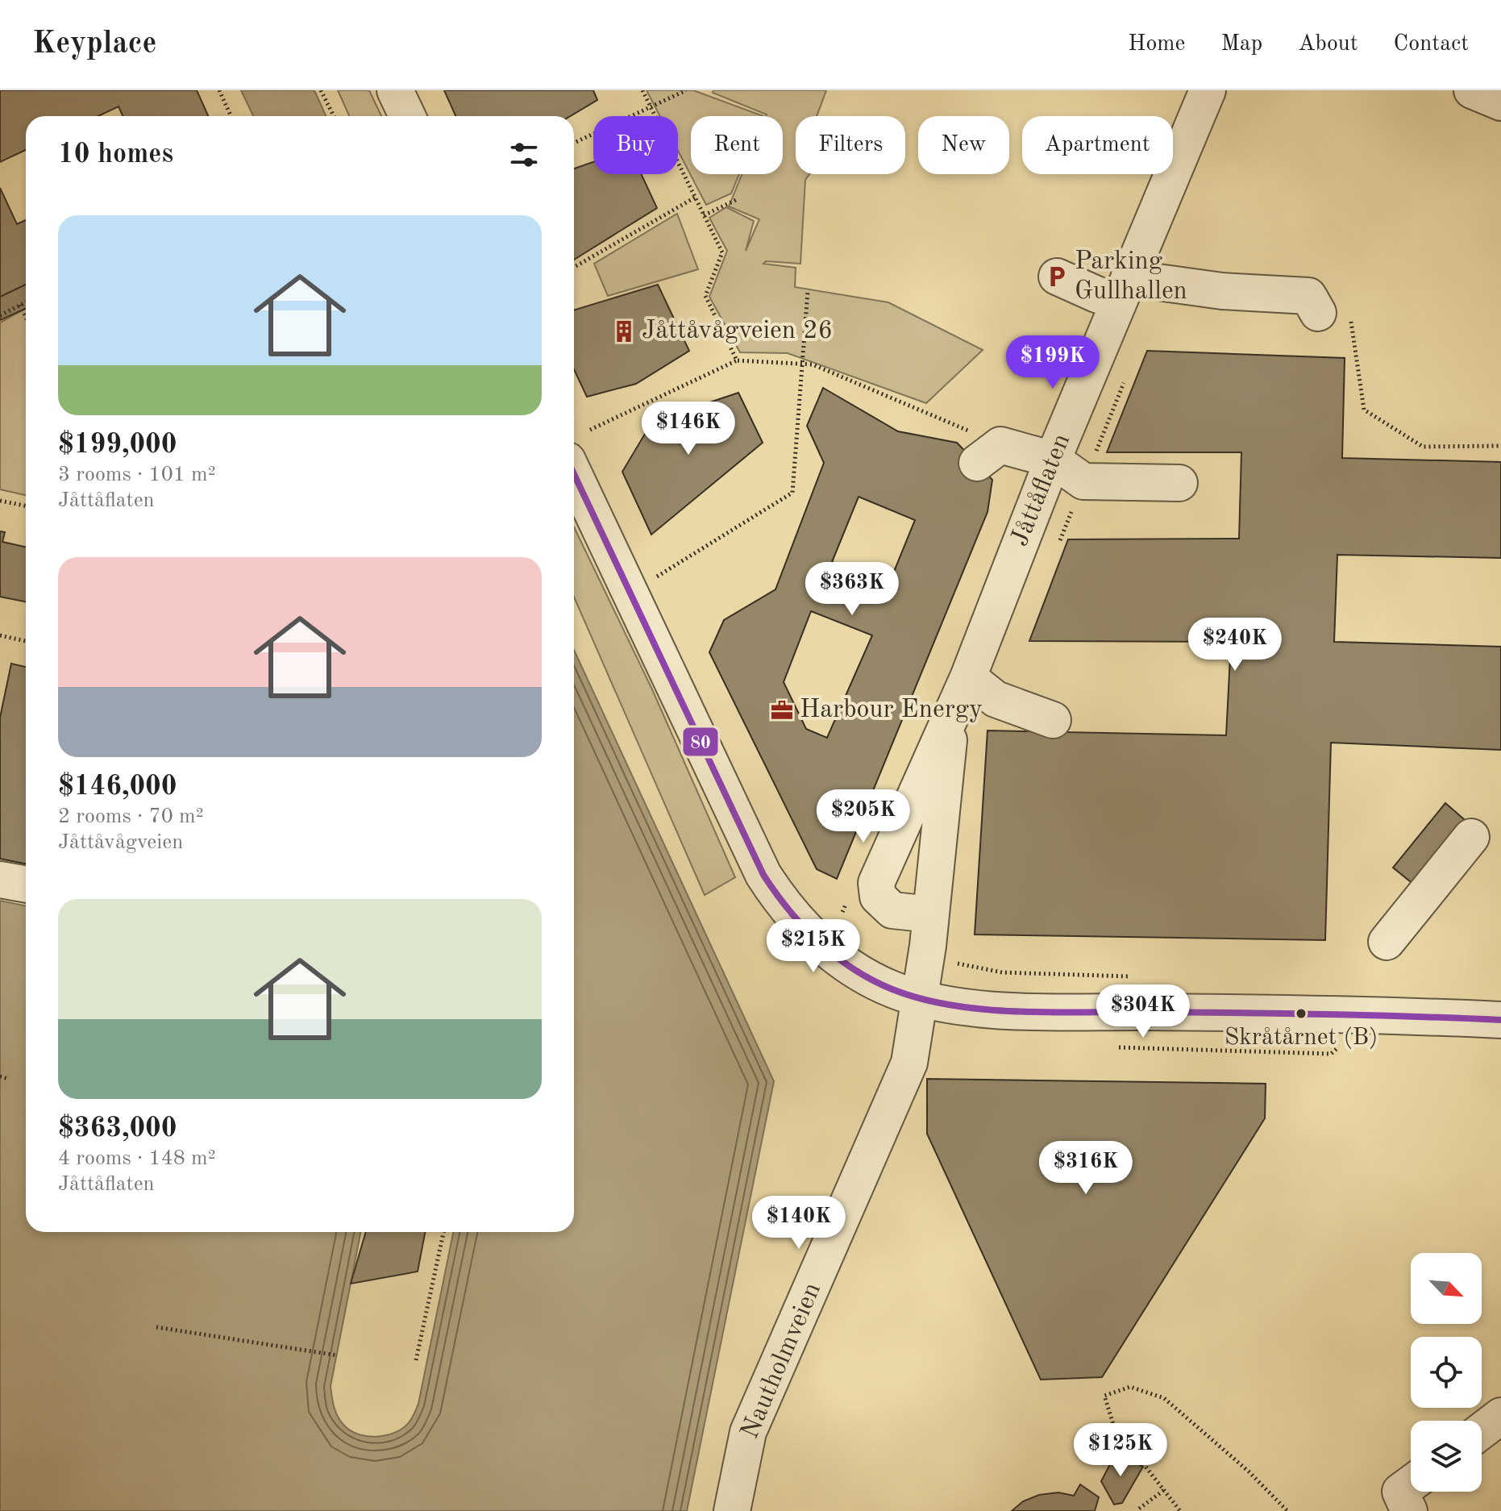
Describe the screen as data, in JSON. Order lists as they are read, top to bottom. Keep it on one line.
{"streets":{"street":["Jåttåflaten","Nautholmveien"]},"crossings":[["Jåttåflaten","Nautholmveien"]],"places":{"parking":["Parking Gullhallen"],"building":["Jåttåvågveien 26"],"office":["Harbour Energy"],"other":["Skråtårnet (B)"]},"lines":["transit line 80"],"north":"bottom right","page":{"header":"Keyplace","nav":["Home","Map","About","Contact"],"chip":["Buy","Rent","Filters","New","Apartment"],"heading":"10 homes","list":[{"name":"$199,000","note":"3 rooms · 101 m² · Jåttåflaten"},{"name":"$146,000","note":"2 rooms · 70 m² · Jåttåvågveien"},{"name":"$363,000","note":"4 rooms · 148 m² · Jåttåflaten"}],"price":["$199K","$146K","$363K","$240K","$205K","$215K","$304K","$316K","$140K","$125K"]}}
